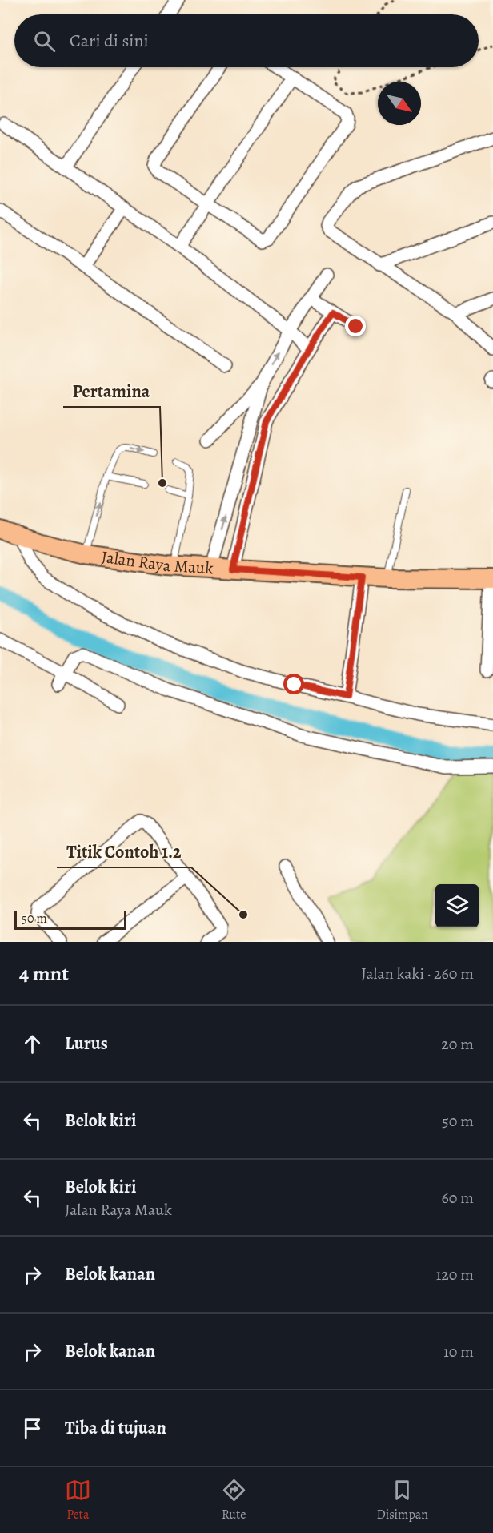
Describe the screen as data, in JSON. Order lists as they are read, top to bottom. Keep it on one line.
{"streets":{"main road":["Jalan Raya Mauk"]},"places":["Pertamina","Titik Contoh 1.2"],"scale_bar":"50 m","north":"bottom right","page":{"search":"Cari di sini","scale":"50 m","heading":["4 mnt","Jalan kaki · 260 m"],"list":[["Lurus","20 m"],["Belok kiri","50 m"],["Belok kiri","Jalan Raya Mauk","60 m"],["Belok kanan","120 m"],["Belok kanan","10 m"],"Tiba di tujuan"],"nav":["Peta","Rute","Disimpan"]}}
